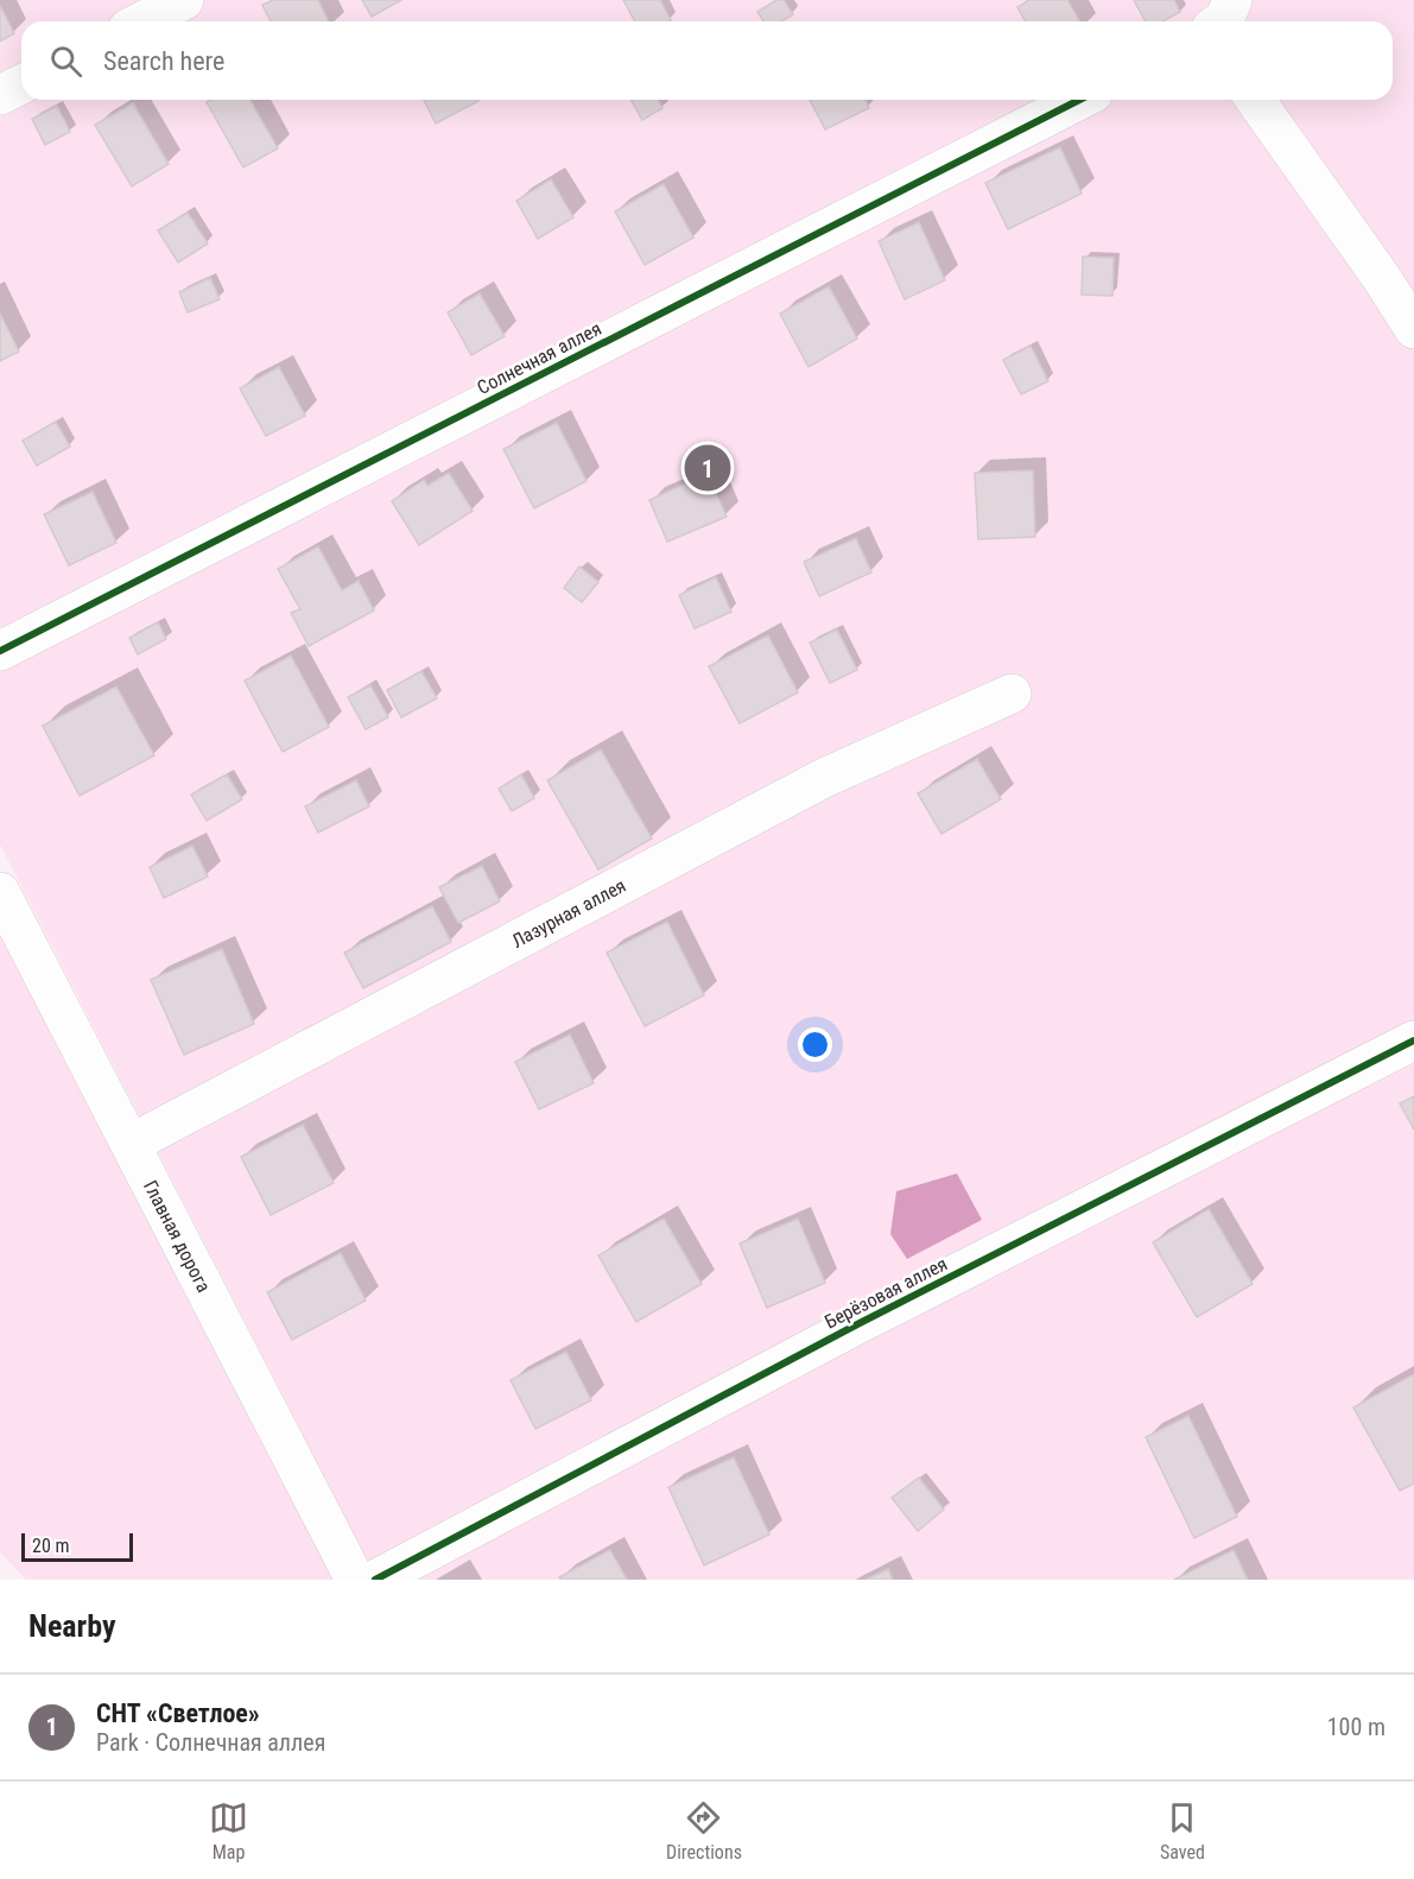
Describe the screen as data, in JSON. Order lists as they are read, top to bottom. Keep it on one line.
{"streets":{"street":["Солнечная аллея","Лазурная аллея","Главная дорога","Берёзовая аллея"]},"crossings":[["Лазурная аллея","Главная дорога"]],"scale_bar":"20 m","page":{"search":"Search here","pins":"1","scale":"20 m","heading":"Nearby","list":[{"mark":"1","name":"СНТ «Светлое»","note":"Park · Солнечная аллея","value":"100 m"}],"nav":["Map","Directions","Saved"]}}
